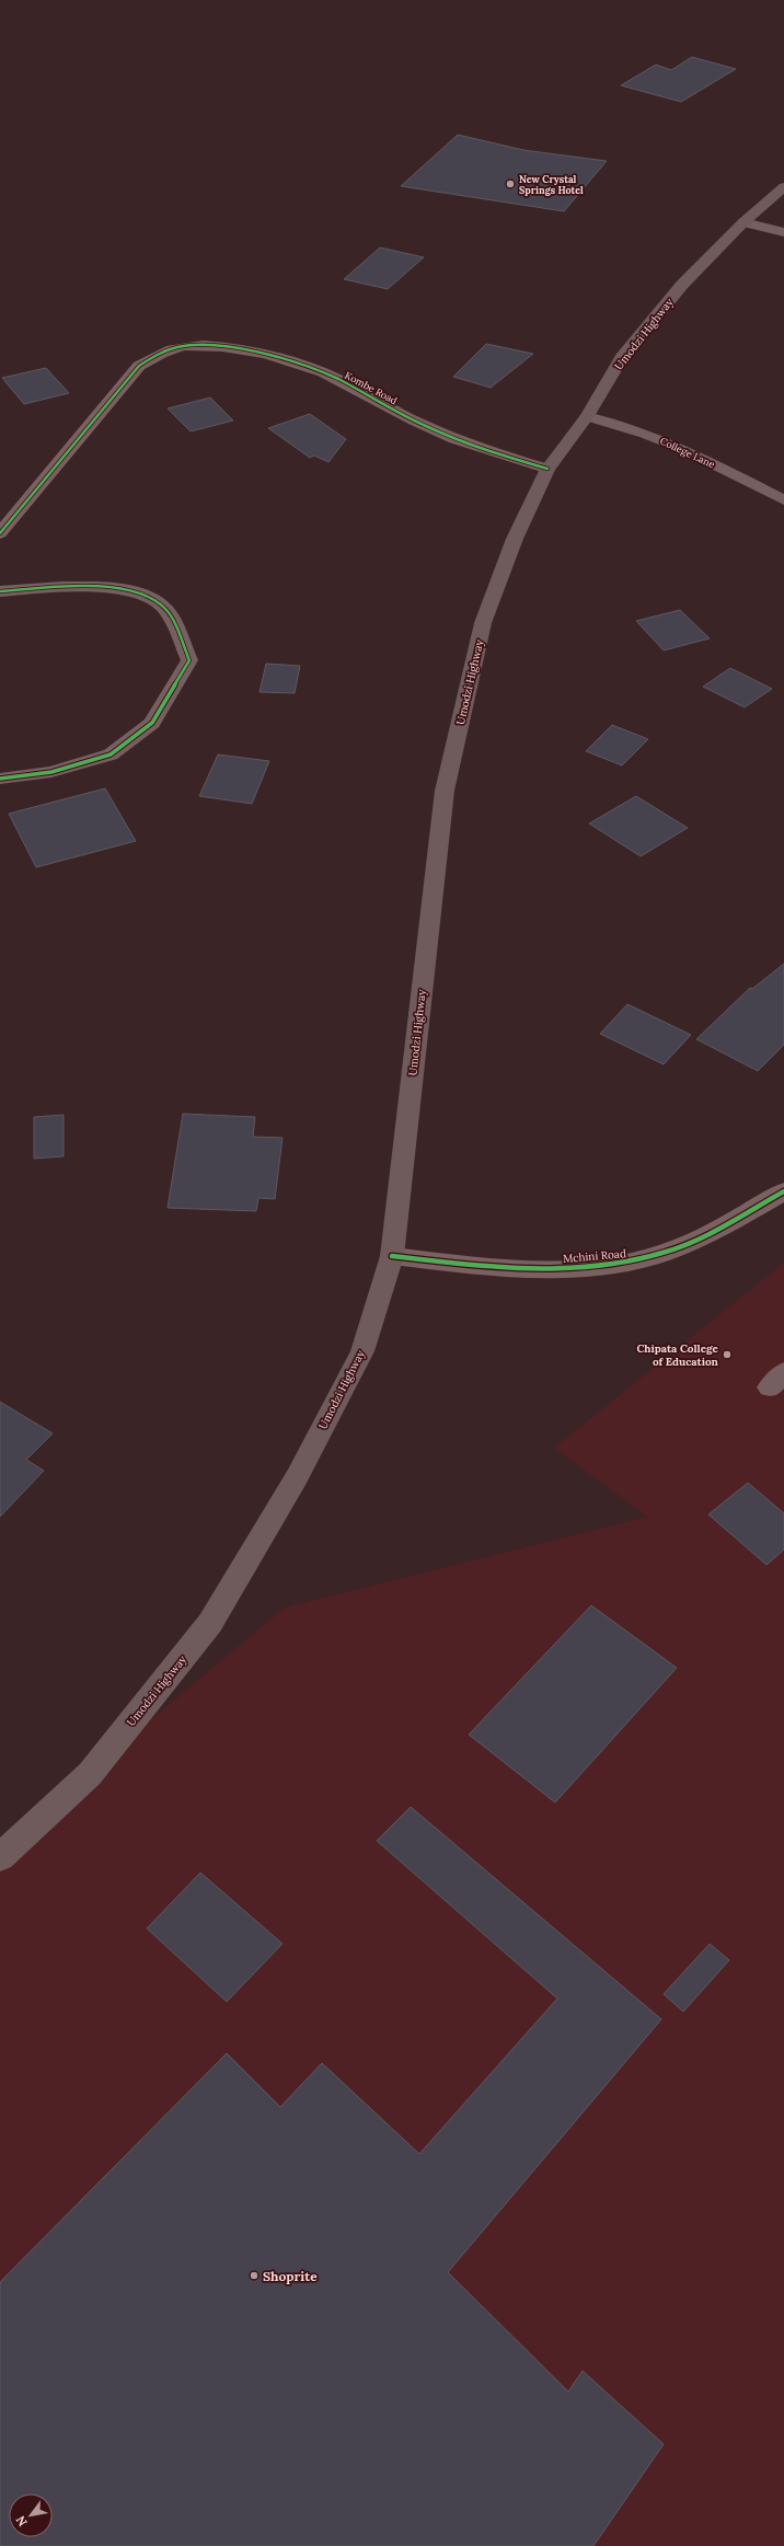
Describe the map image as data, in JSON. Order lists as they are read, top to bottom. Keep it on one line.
{"streets":{"highway":["Umodzi Highway"],"street":["Kombe Road","College Lane","Mchini Road"]},"crossings":[["Umodzi Highway","Kombe Road"],["Umodzi Highway","College Lane"],["Umodzi Highway","Mchini Road"]],"places":["New Crystal Springs Hotel","Chipata College of Education","Shoprite"],"north":"bottom left"}
